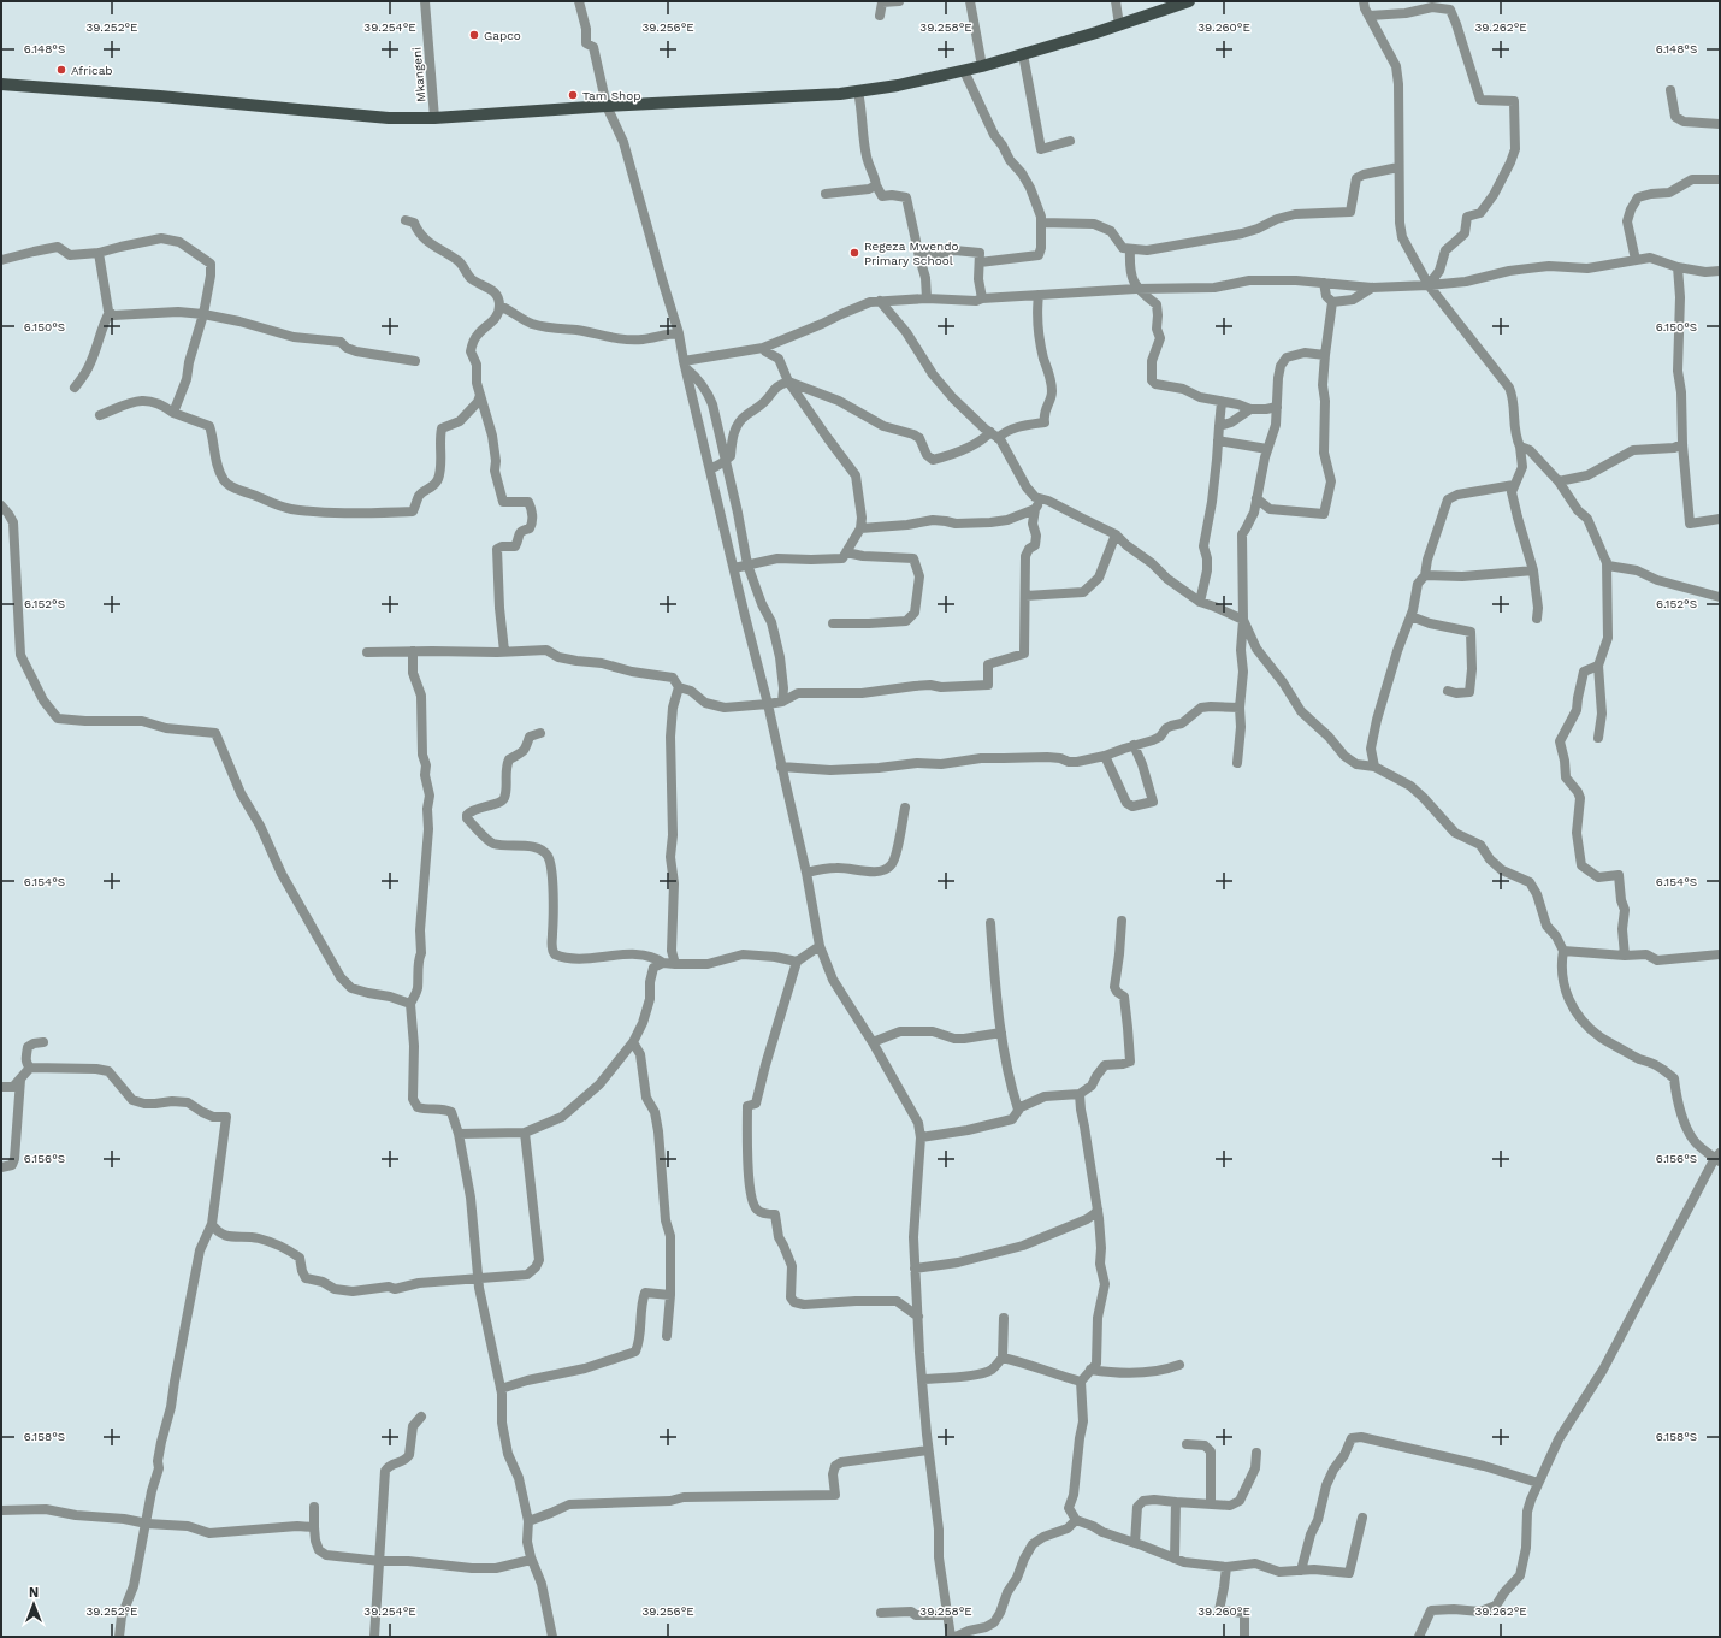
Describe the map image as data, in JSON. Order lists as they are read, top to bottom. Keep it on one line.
{"streets":{"street":["Mkangeni"]},"places":["Gapco","Africab","Tam Shop","Regeza Mwendo Primary School"],"north":"top","coordinates":["39.252°E","39.254°E","39.256°E","39.258°E","39.260°E","39.262°E","6.148°S","6.150°S","6.152°S","6.154°S","6.156°S","6.158°S"]}
